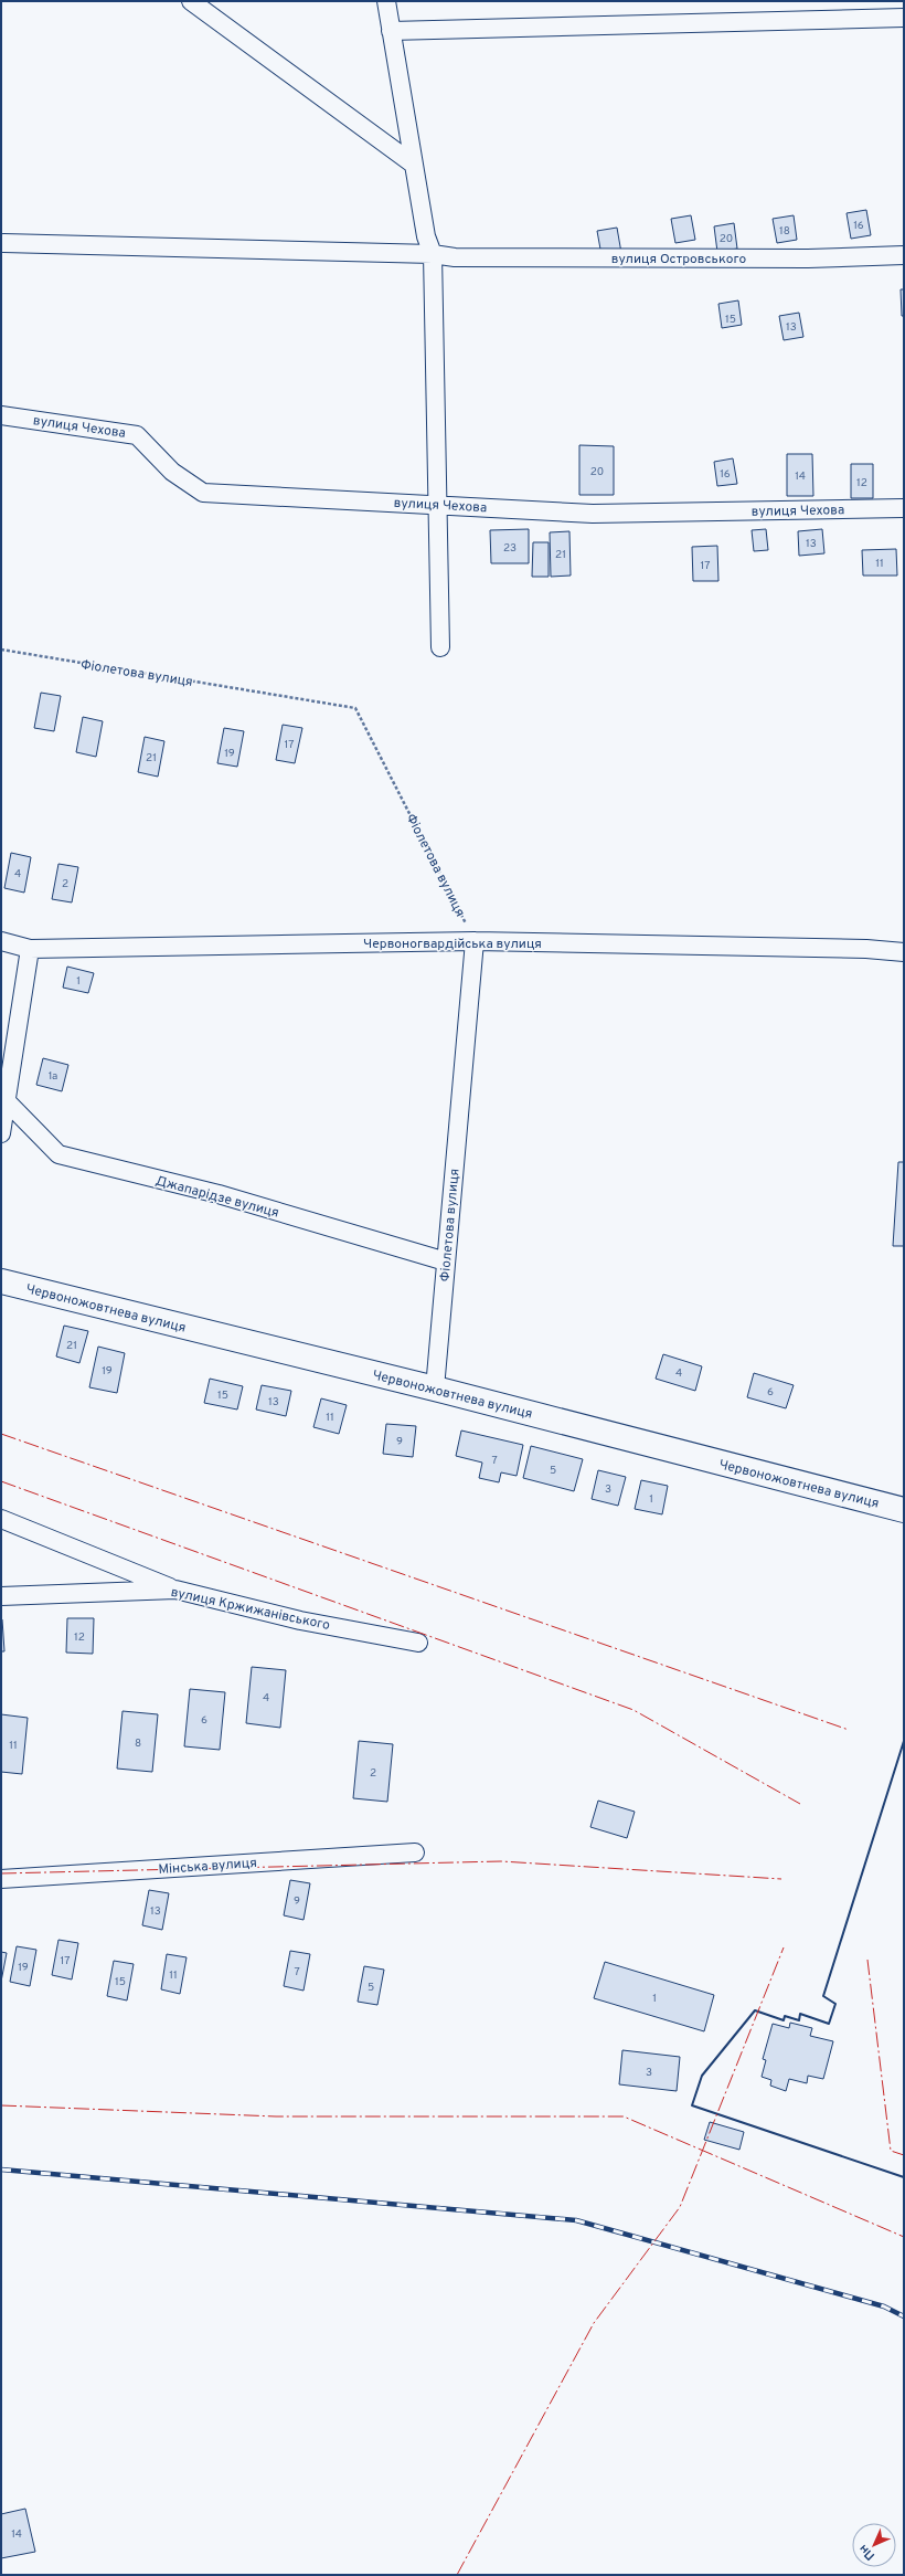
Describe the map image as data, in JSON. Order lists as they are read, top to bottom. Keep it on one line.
{"streets":{"street":["вулиця Островського","вулиця Чехова","Фіолетова вулиця","Червоногвардійська вулиця","Джапарідзе вулиця","Червоножовтнева вулиця","вулиця Кржижанівського","Мінська вулиця"]},"crossings":[["Фіолетова вулиця","Червоногвардійська вулиця"],["Фіолетова вулиця","Джапарідзе вулиця"],["Фіолетова вулиця","Червоножовтнева вулиця"]],"house_numbers":["16","18","20","15","13","20","16","14","12","13","23","21","11","17","17","19","21","4","2","1","1а","21","19","4","6","15","13","11","9","7","5","3","1","12","4","6","8","11","2","9","13","17","19","7","11","15","5","1","3","14"],"north":"bottom left"}
